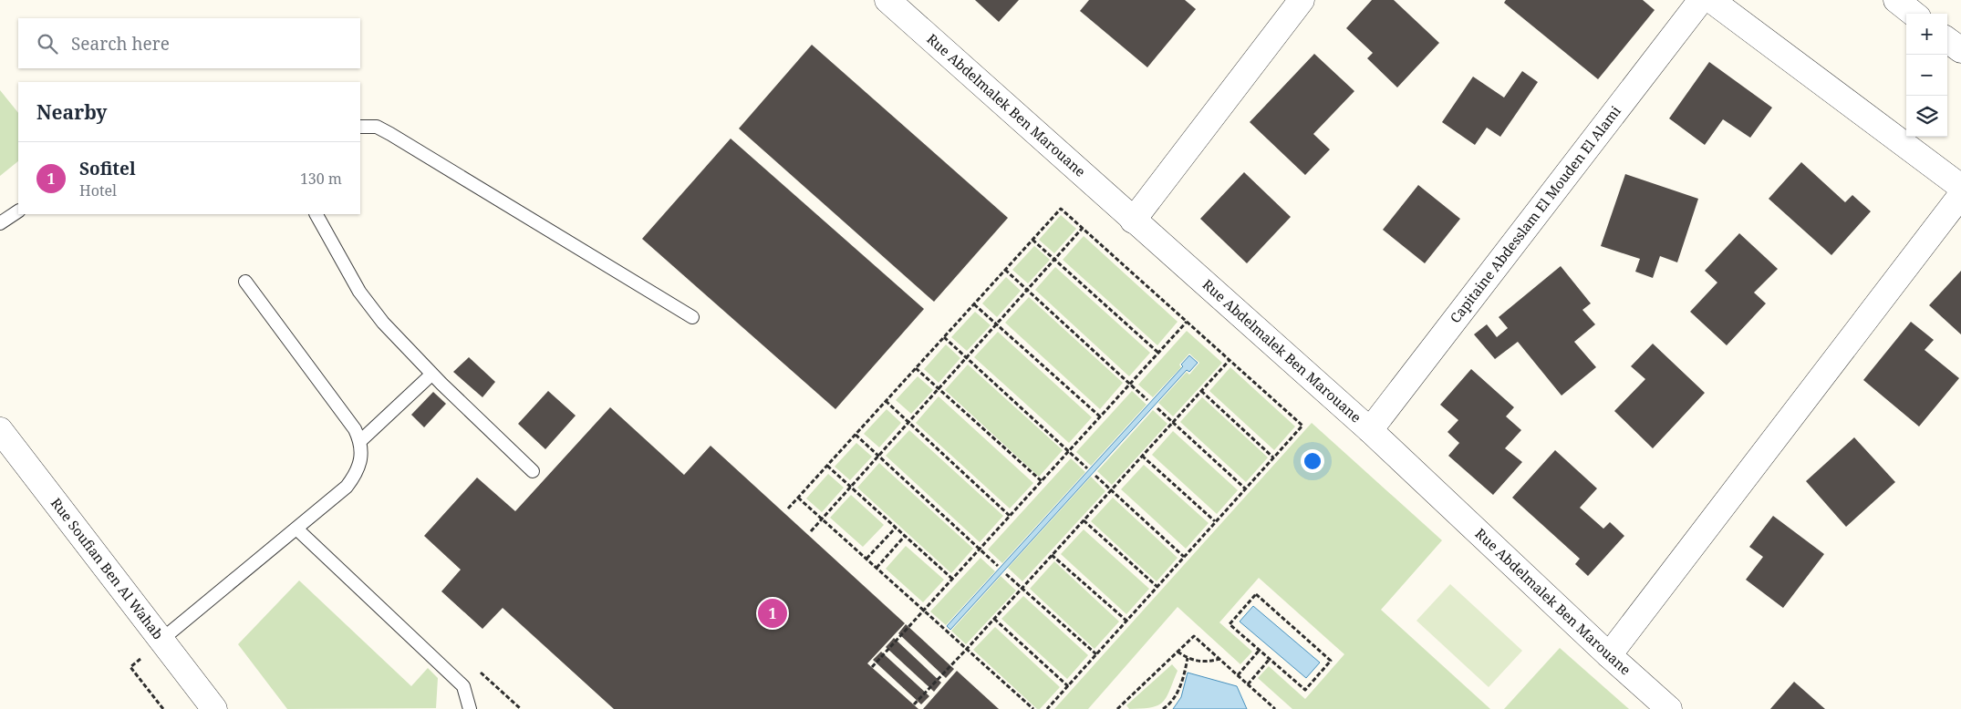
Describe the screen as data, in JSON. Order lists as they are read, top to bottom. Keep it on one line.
{"streets":{"street":["Rue Abdelmalek Ben Marouane","Capitaine Abdesslam El Mouden El Alami","Rue Soufian Ben Al Wahab"]},"crossings":[["Rue Abdelmalek Ben Marouane","Capitaine Abdesslam El Mouden El Alami"]],"page":{"map_buttons":["+","−"],"search":"Search here","heading":"Nearby","list":[{"mark":"1","name":"Sofitel","note":"Hotel","value":"130 m"}],"pins":"1"}}
